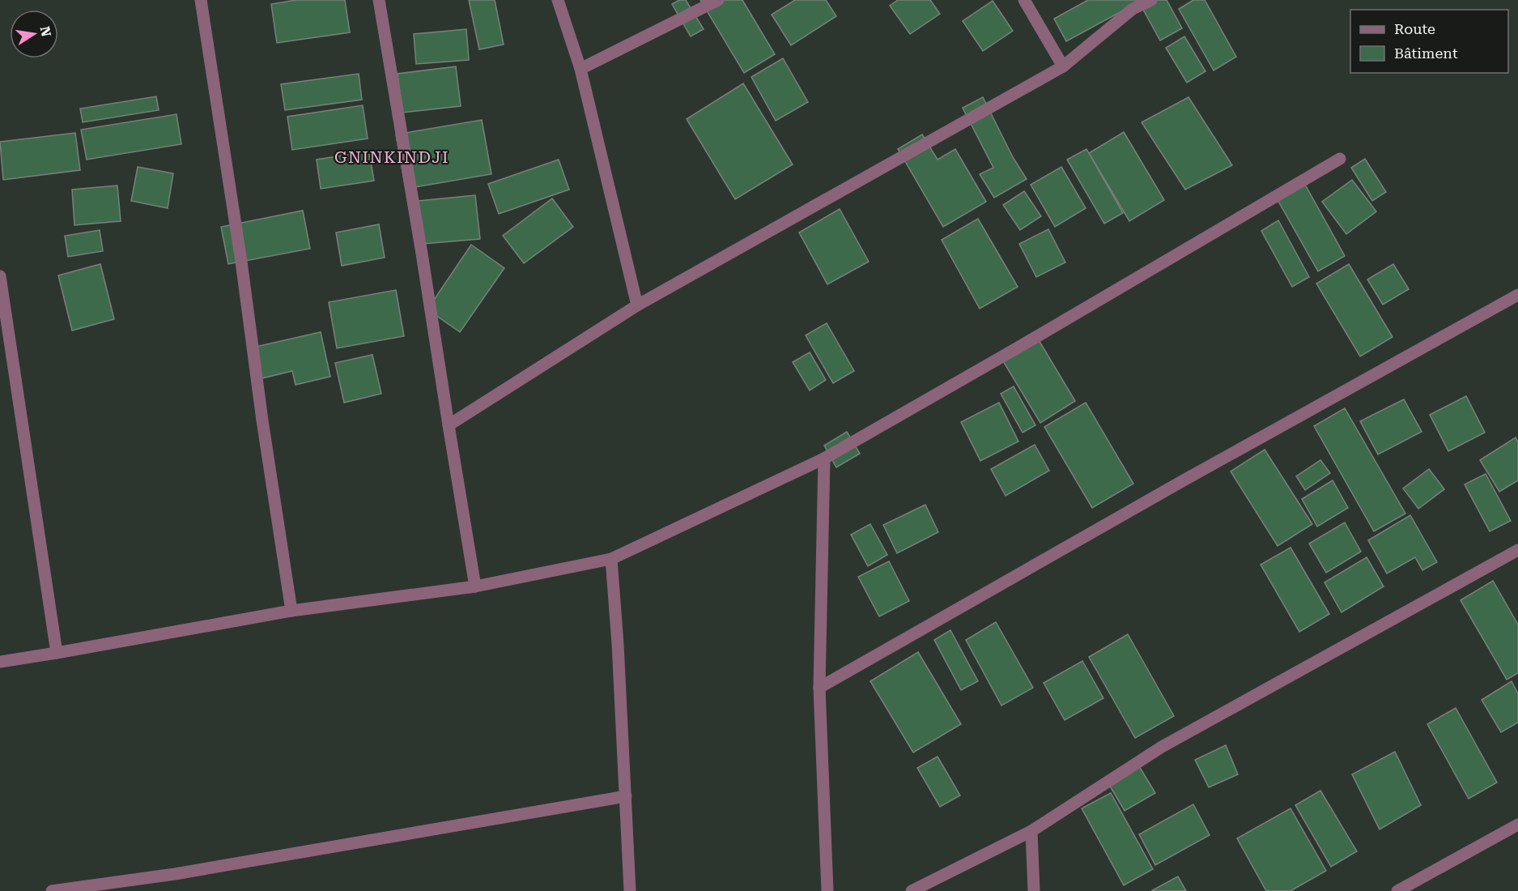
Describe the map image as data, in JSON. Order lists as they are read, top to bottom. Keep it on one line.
{"districts":["GNINKINDJI"],"legend":["Route","Bâtiment"],"north":"right"}
